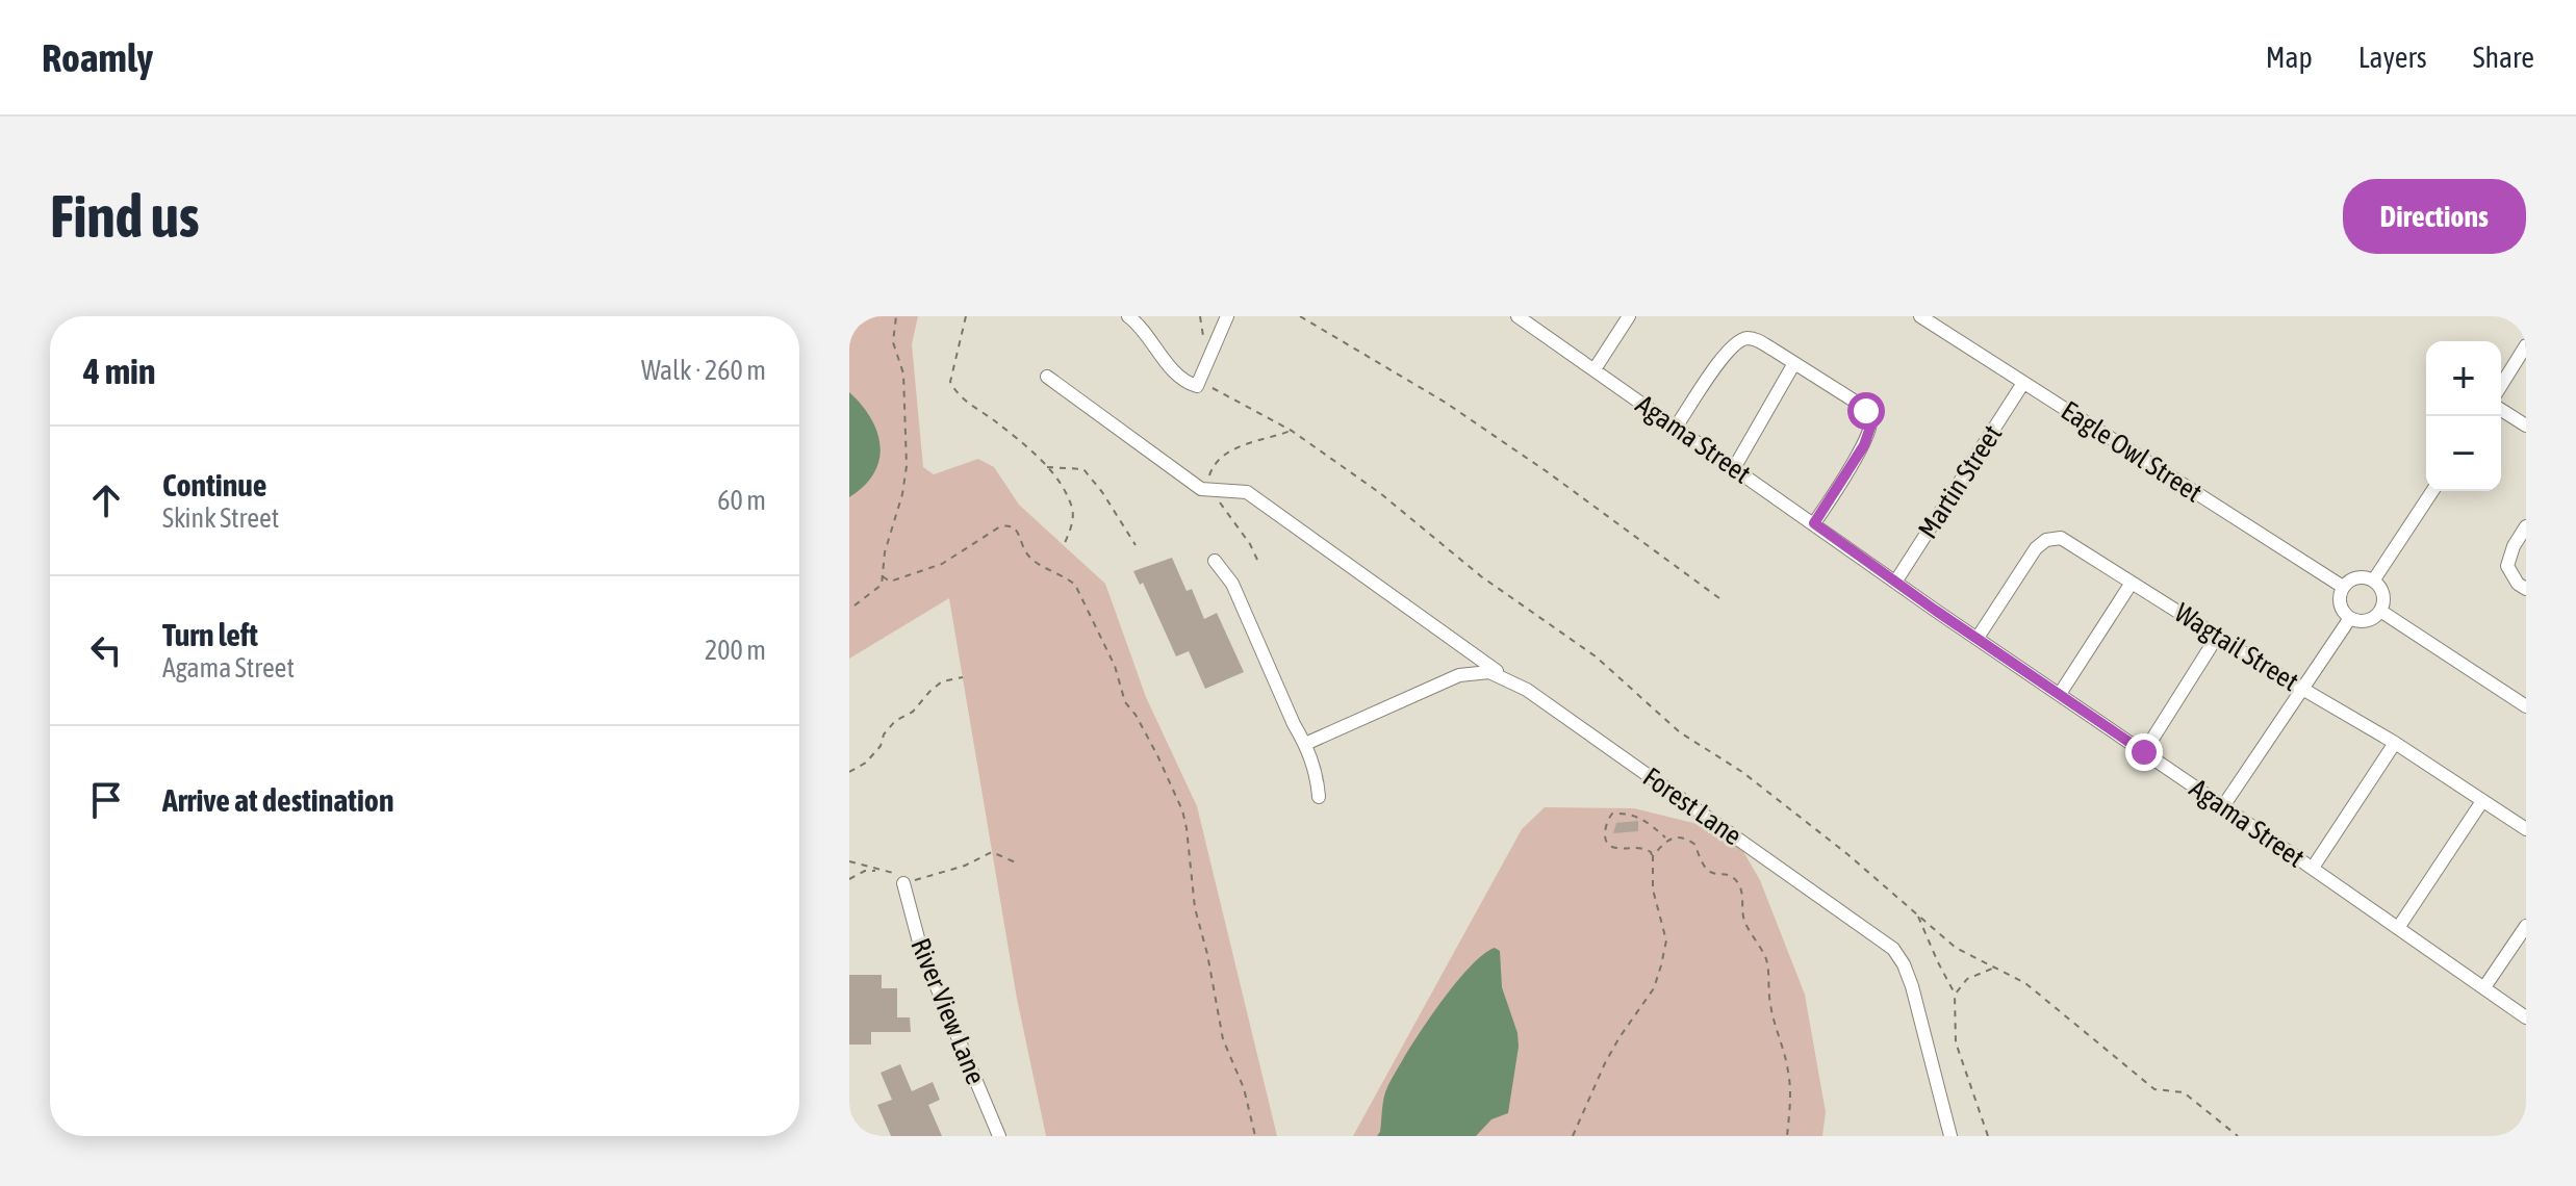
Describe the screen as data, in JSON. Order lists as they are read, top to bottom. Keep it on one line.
{"streets":{"street":["Agama Street","Eagle Owl Street","Martin Street","Wagtail Street","Forest Lane","River View Lane"]},"crossings":[["Agama Street","Martin Street"],["Agama Street","Wagtail Street"],["Eagle Owl Street","Martin Street"]],"page":{"header":"Roamly","nav":["Map","Layers","Share"],"buttons":"Directions","title":"Find us","heading":["4 min","Walk · 260 m"],"map_buttons":["+","−"],"list":[["Continue","Skink Street","60 m"],["Turn left","Agama Street","200 m"],"Arrive at destination"]}}
